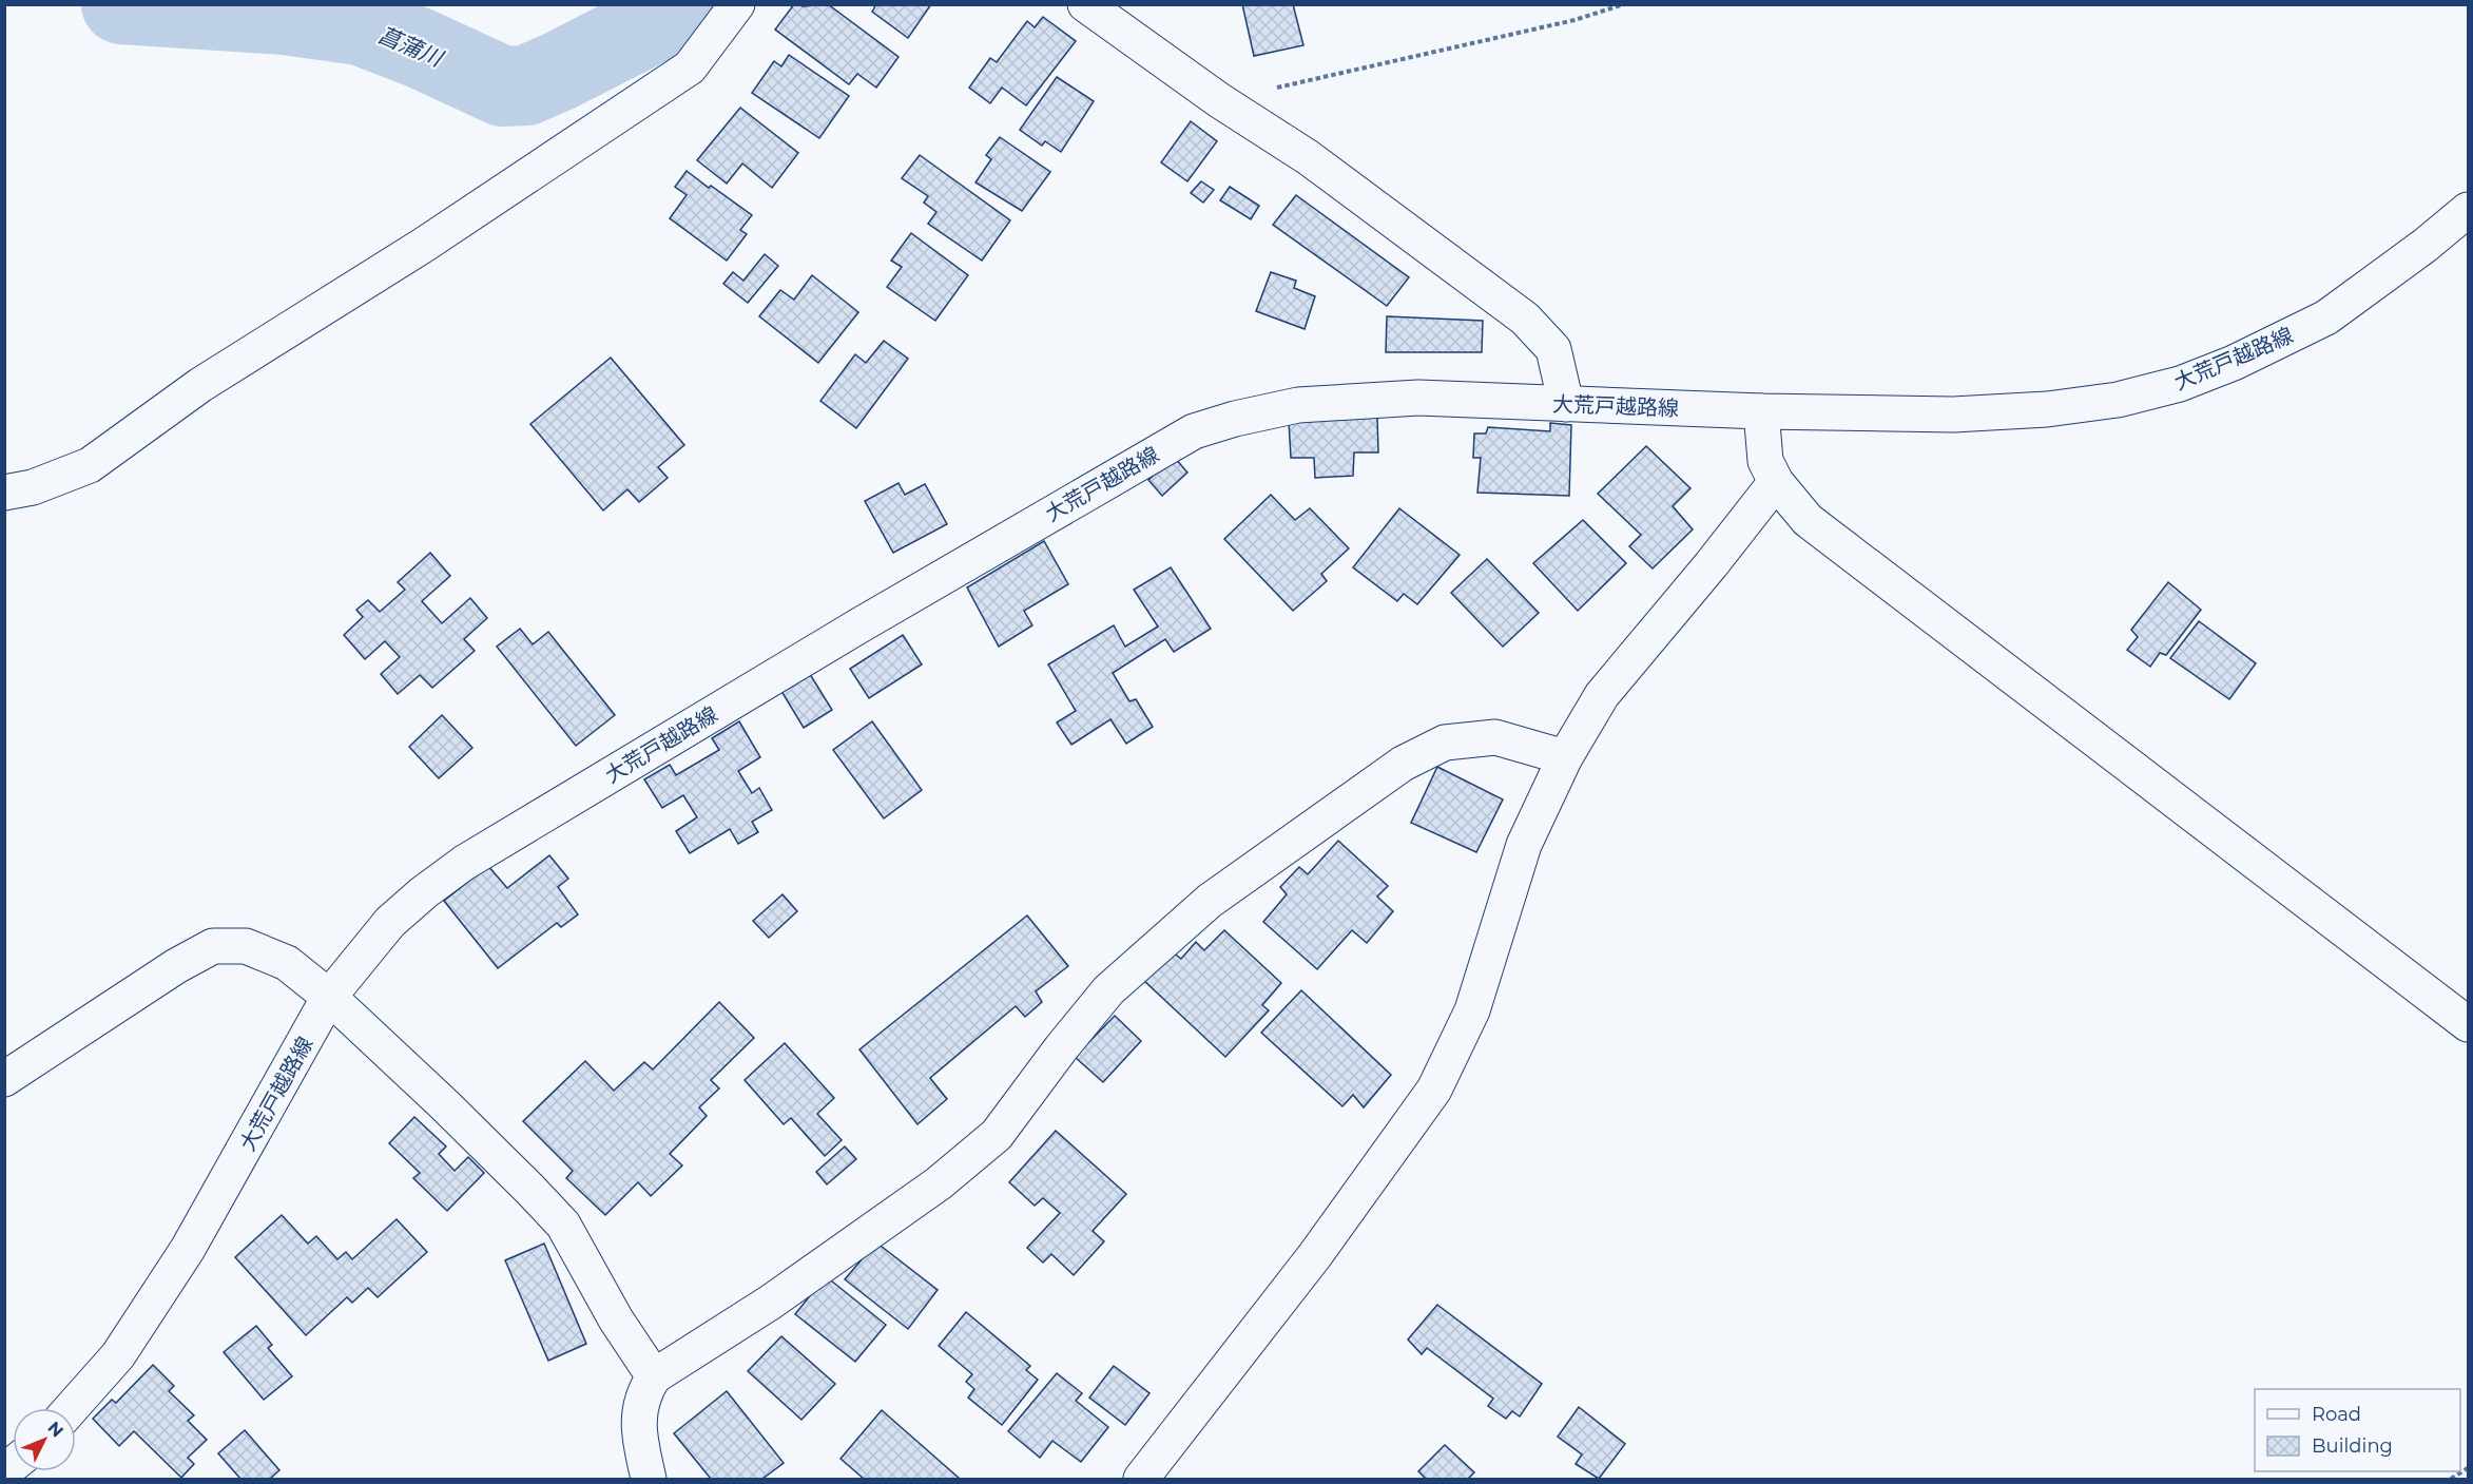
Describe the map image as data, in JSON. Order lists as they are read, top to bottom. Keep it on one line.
{"streets":{"street":["大荒戸越路線"]},"water":["菖蒲川"],"legend":["Road","Building"],"north":"top right"}
